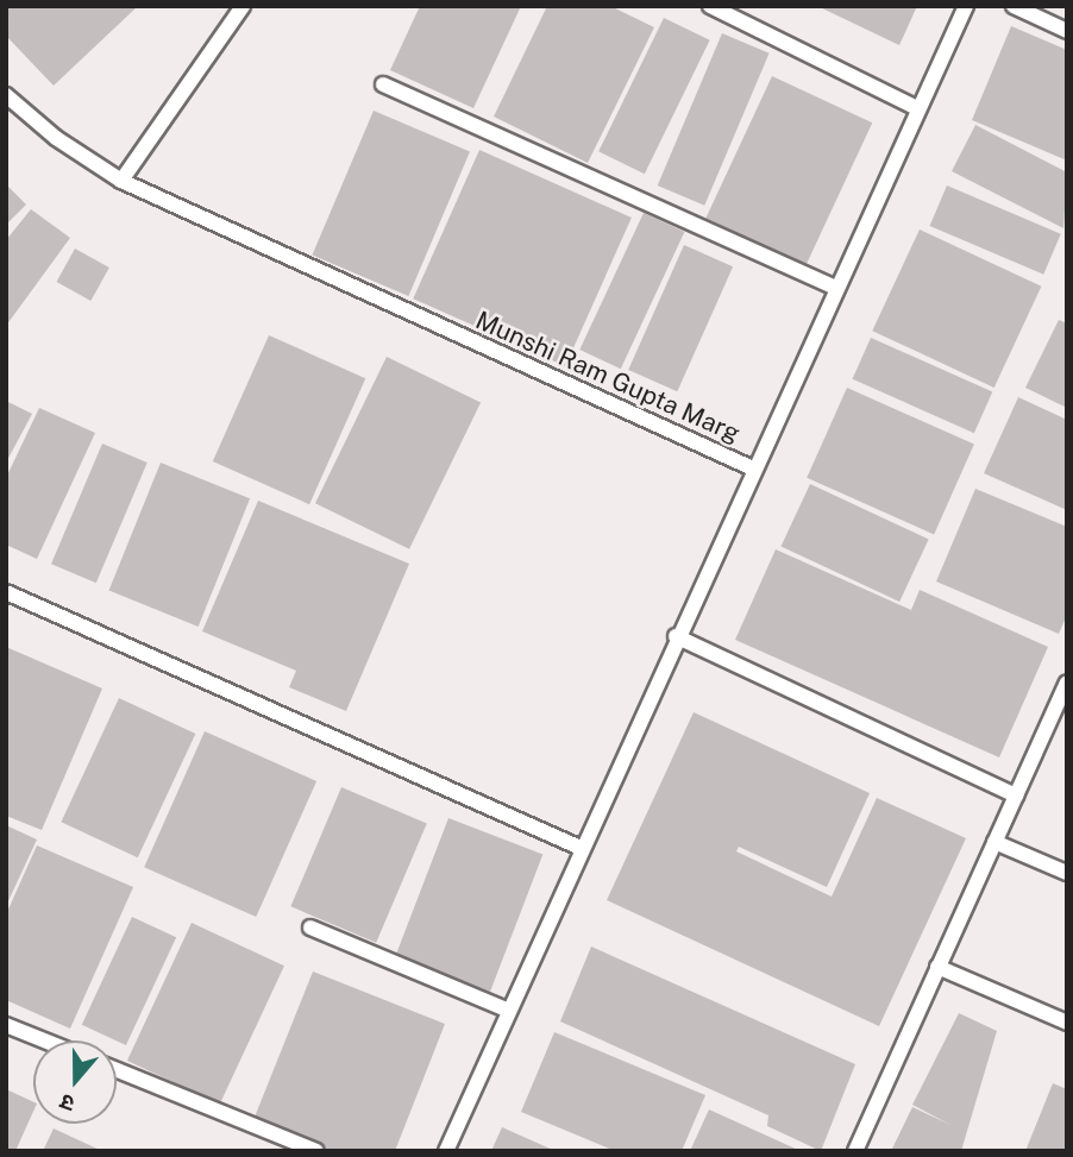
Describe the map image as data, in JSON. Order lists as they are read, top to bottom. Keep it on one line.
{"streets":{"lane":["Munshi Ram Gupta Marg"]},"north":"bottom"}
